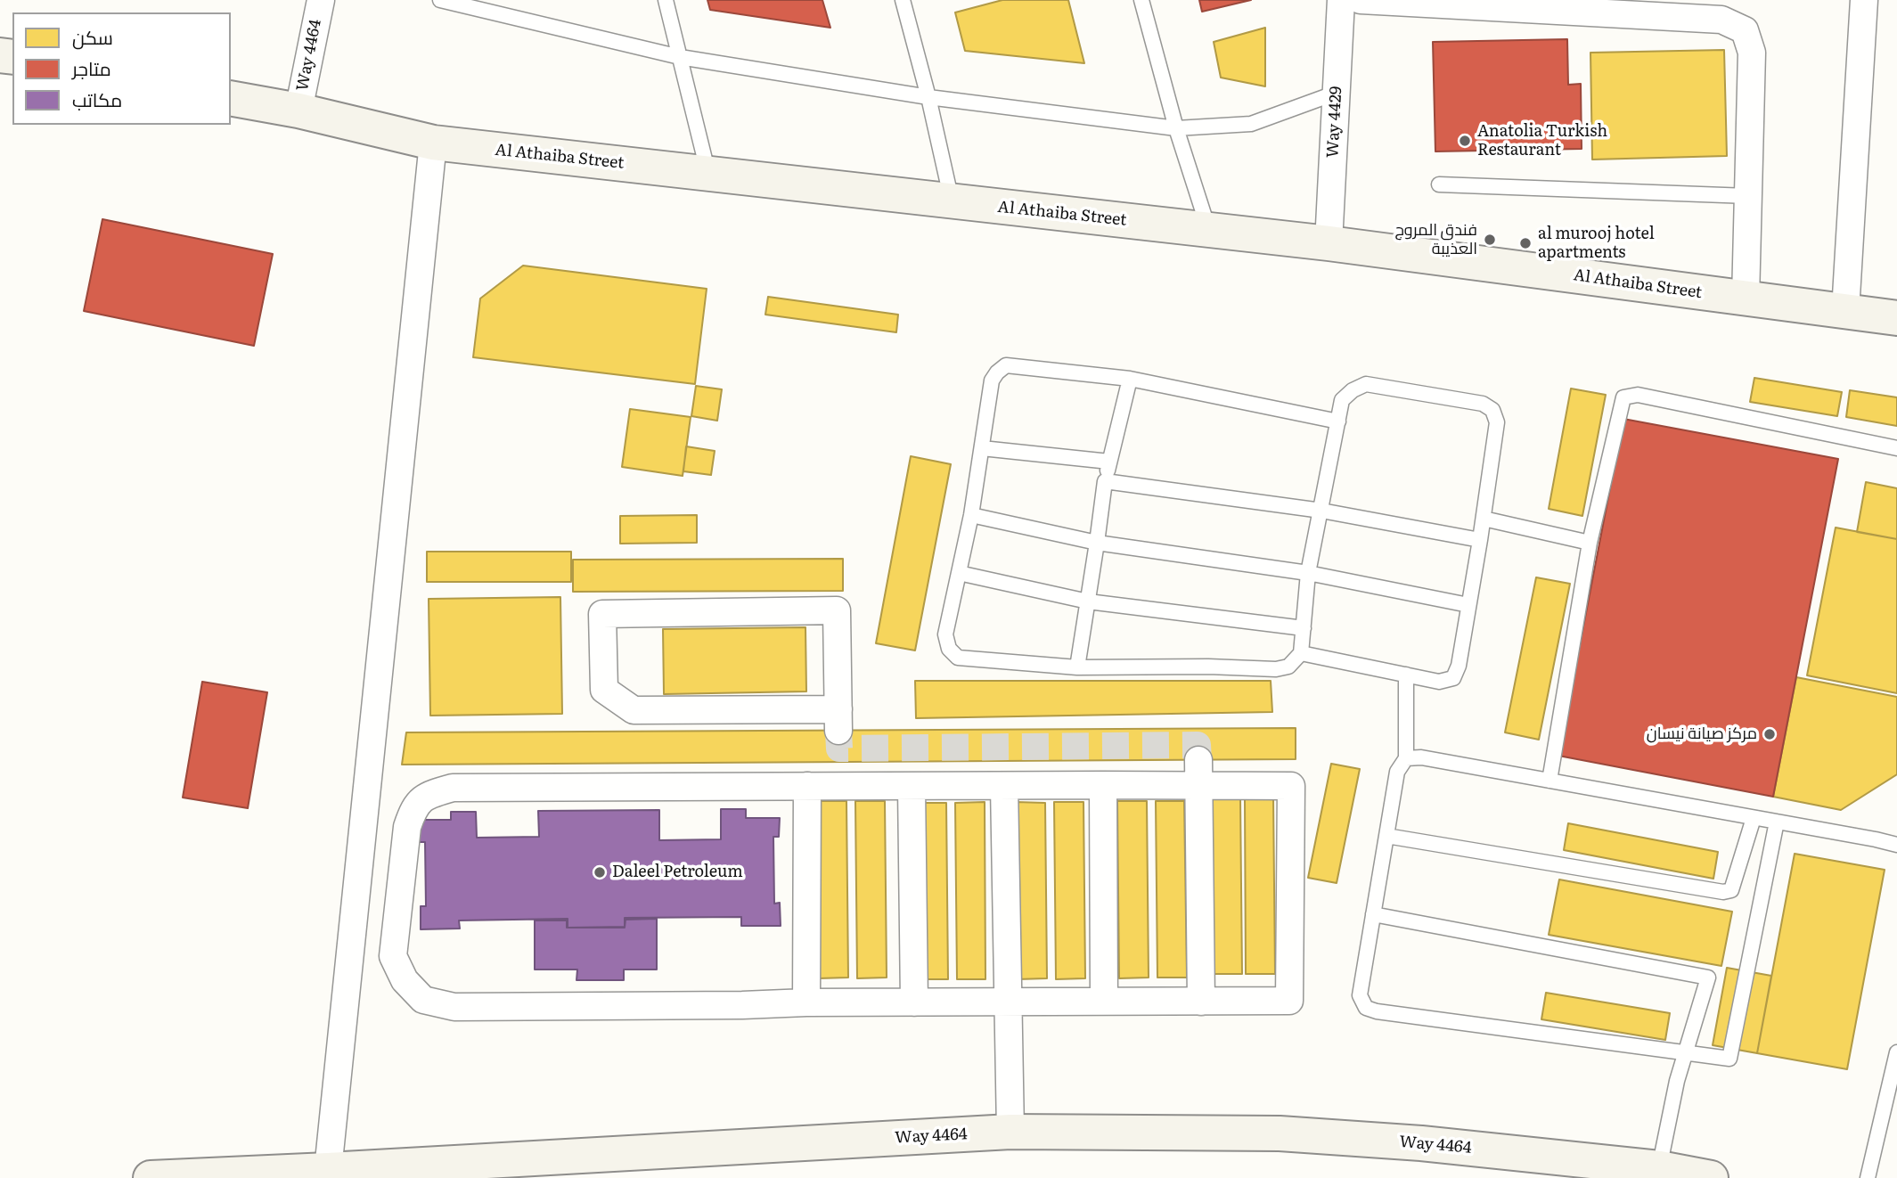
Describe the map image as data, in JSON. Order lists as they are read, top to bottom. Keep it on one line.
{"streets":{"street":["Way 4464","Way 4429","Al Athaiba Street"]},"crossings":[["Way 4464","Al Athaiba Street"],["Way 4429","Al Athaiba Street"]],"places":["Anatolia Turkish Restaurant","فندق المروج العذيبة","al murooj hotel apartments","مركز صيانة نيسان","Daleel Petroleum"],"legend":["سكن","متاجر","مكاتب"]}
